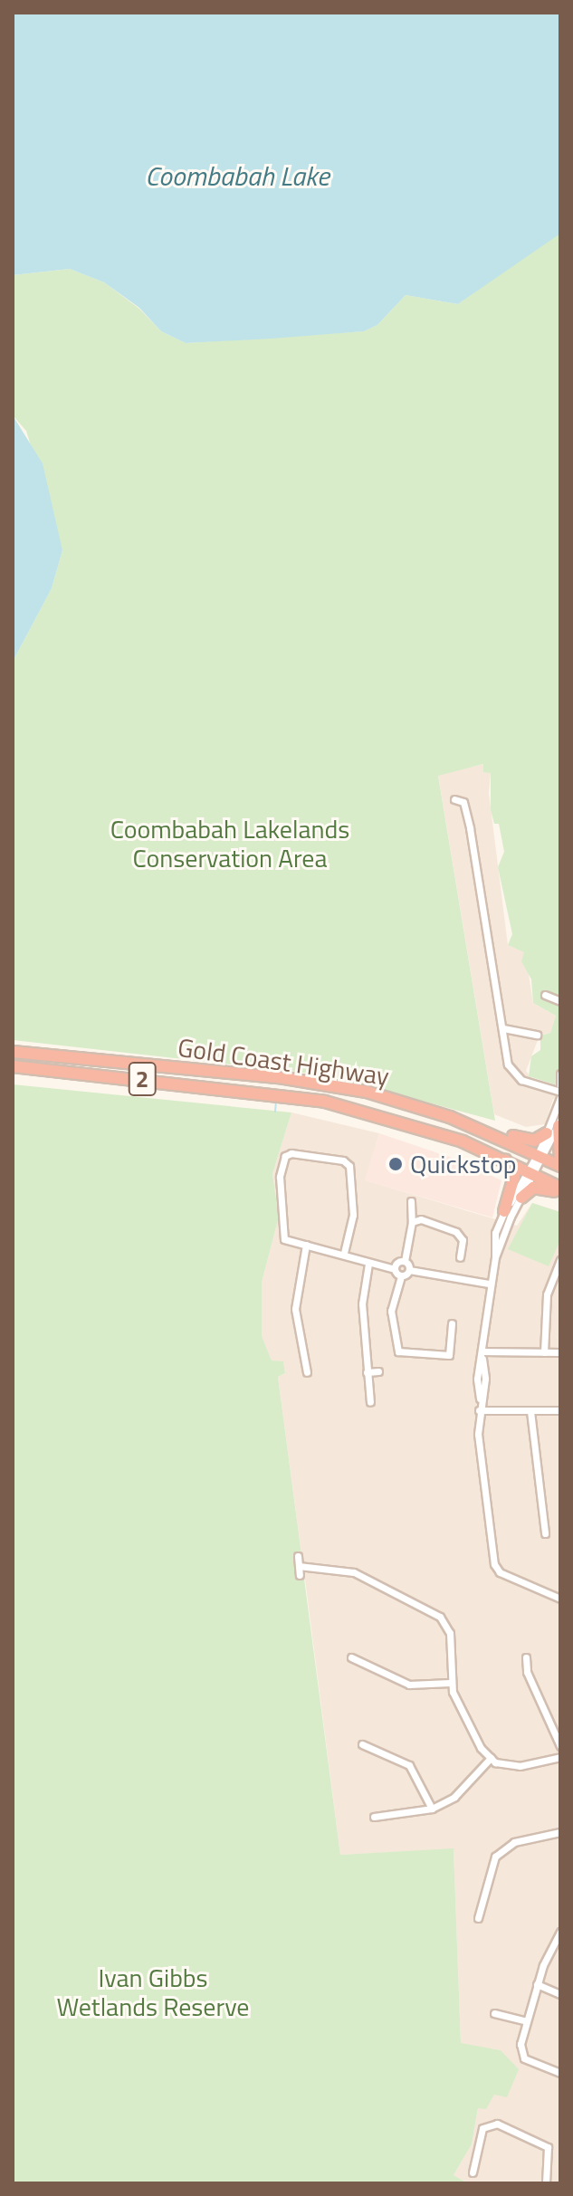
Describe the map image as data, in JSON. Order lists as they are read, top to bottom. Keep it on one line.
{"streets":{"highway":["Gold Coast Highway","2"]},"crossings":[["Gold Coast Highway","2"]],"water":["Coombabah Lake"],"parks":["Coombabah Lakelands Conservation Area","Ivan Gibbs Wetlands Reserve"],"places":["Quickstop"]}
